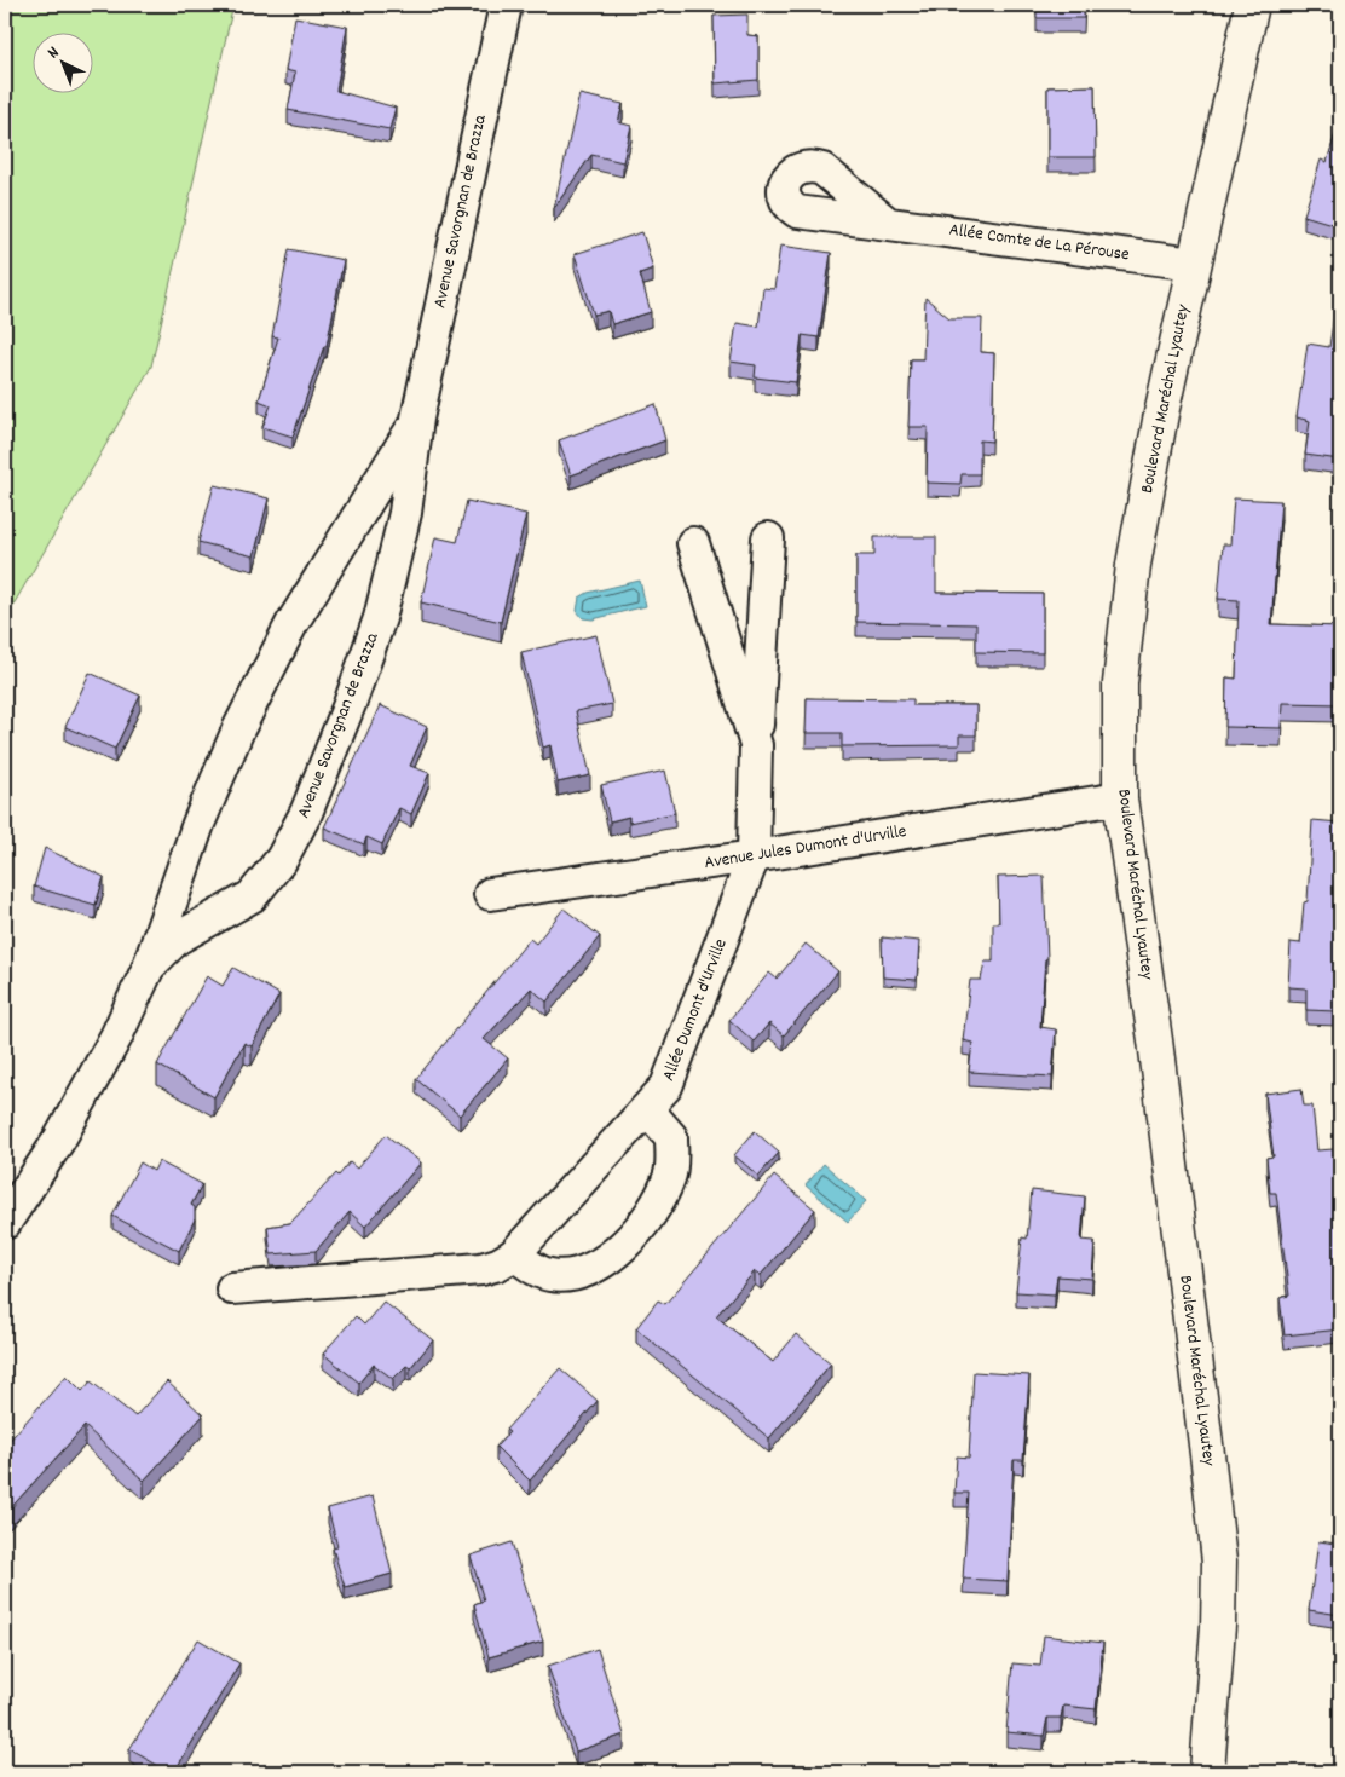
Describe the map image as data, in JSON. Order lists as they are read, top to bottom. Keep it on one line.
{"streets":{"main road":["Boulevard Maréchal Lyautey"],"street":["Avenue Savorgnan de Brazza","Allée Comte de La Pérouse","Avenue Jules Dumont d'Urville","Allée Dumont d'Urville"]},"crossings":[["Allée Comte de La Pérouse","Boulevard Maréchal Lyautey"],["Boulevard Maréchal Lyautey","Avenue Jules Dumont d'Urville"],["Avenue Jules Dumont d'Urville","Allée Dumont d'Urville"]],"north":"top left"}
